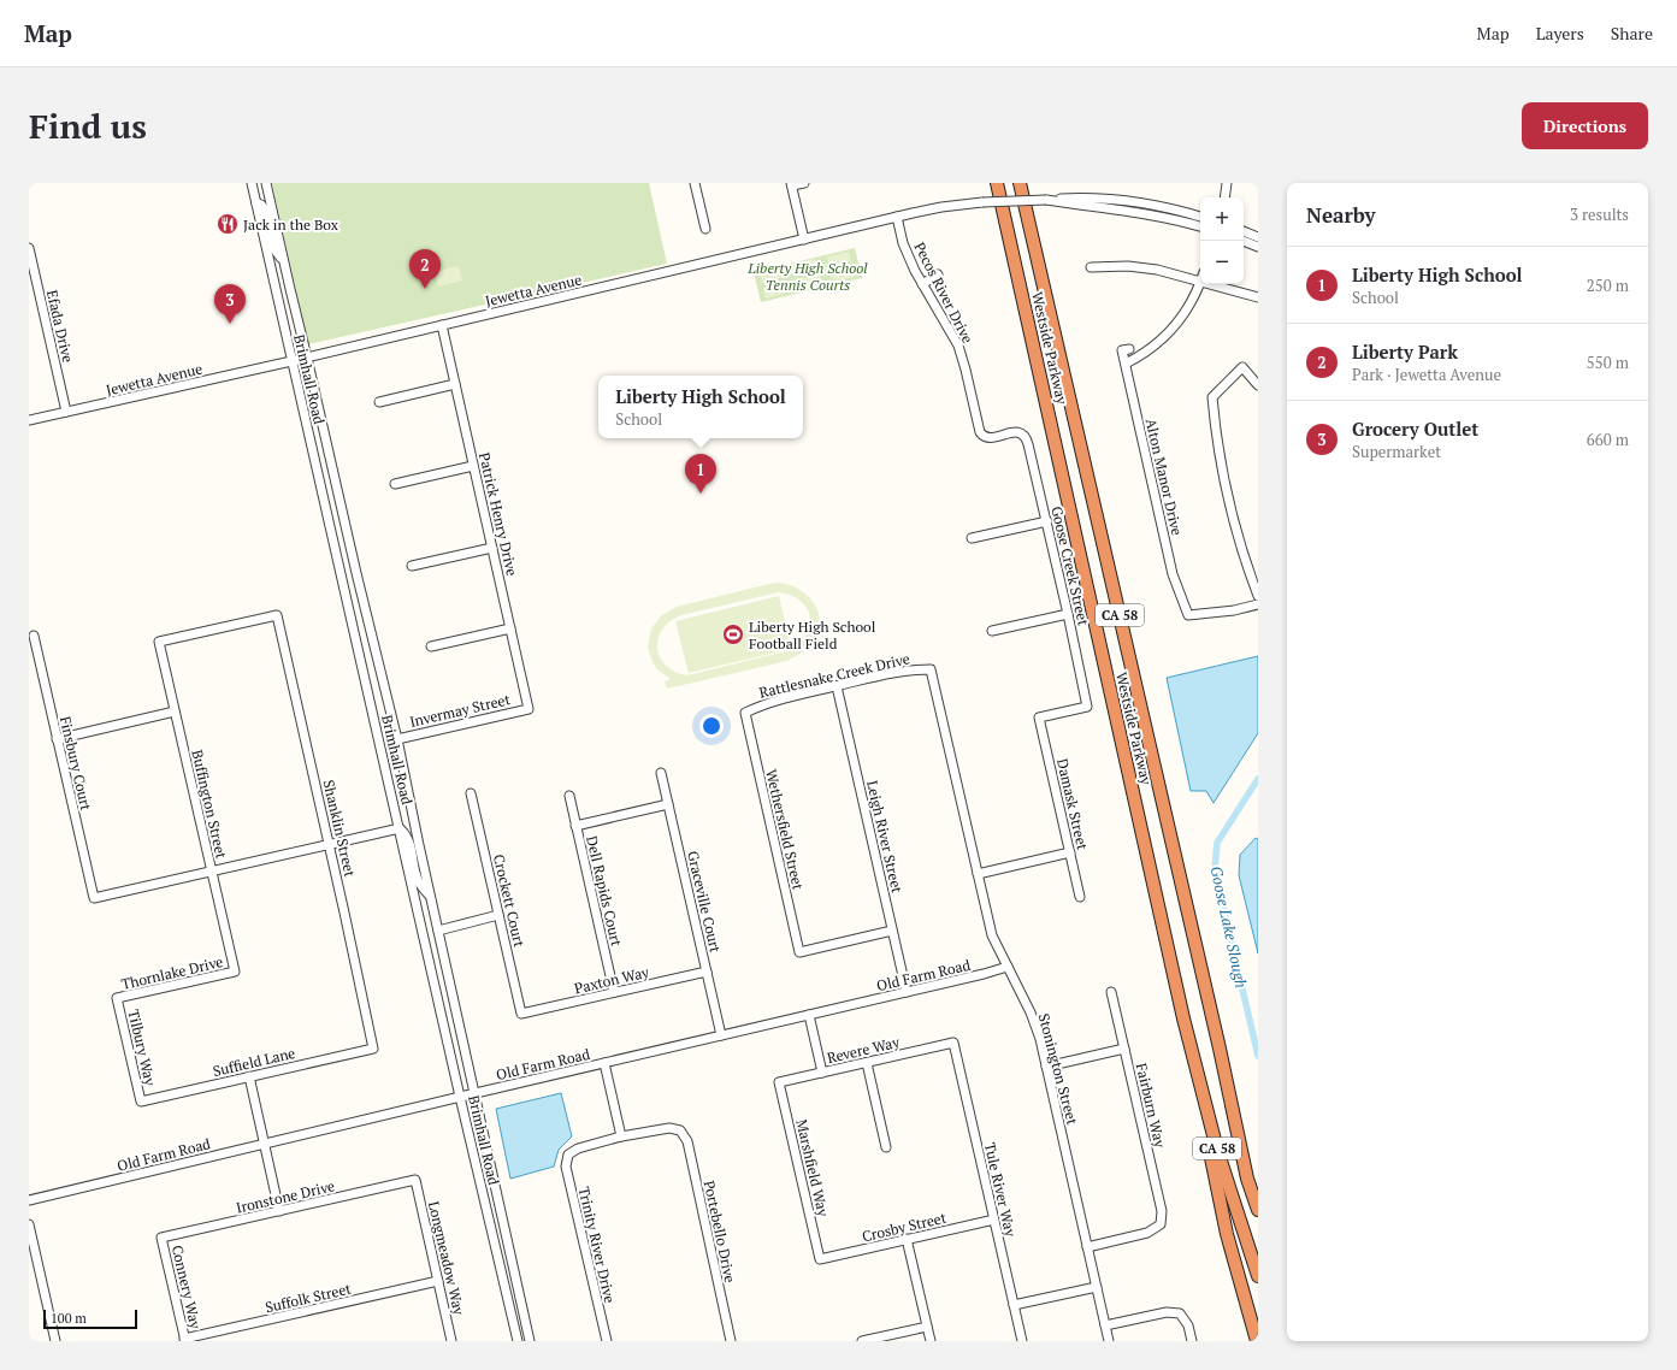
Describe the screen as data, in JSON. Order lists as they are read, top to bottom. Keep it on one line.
{"streets":{"highway":["Westside Parkway","CA 58"],"street":["Jewetta Avenue","Pecos River Drive","Efada Drive","Brimhall Road","Alton Manor Drive","Patrick Henry Drive","Goose Creek Street","Rattlesnake Creek Drive","Invermay Street","Finsbury Court","Buffington Street","Damask Street","Shanklin Street","Wethersfield Street","Leigh River Street","Dell Rapids Court","Crockett Court","Graceville Court","Thornlake Drive","Old Farm Road","Paxton Way","Tilbury Way","Revere Way","Suffield Lane","Stonington Street","Fairburn Way","Marshfield Way","Tule River Way","Ironstone Drive","Crosby Street","Portebello Drive","Trinity River Drive","Longmeadow Way","Connery Way","Suffolk Street"]},"crossings":[["Jewetta Avenue","Pecos River Drive"],["Jewetta Avenue","Efada Drive"],["Jewetta Avenue","Brimhall Road"],["Jewetta Avenue","Patrick Henry Drive"],["Pecos River Drive","Goose Creek Street"],["Brimhall Road","Invermay Street"],["Brimhall Road","Old Farm Road"],["Patrick Henry Drive","Invermay Street"],["Goose Creek Street","Damask Street"],["Rattlesnake Creek Drive","Wethersfield Street"],["Rattlesnake Creek Drive","Leigh River Street"],["Rattlesnake Creek Drive","Stonington Street"],["Finsbury Court","Buffington Street"],["Buffington Street","Shanklin Street"],["Buffington Street","Thornlake Drive"],["Shanklin Street","Suffield Lane"],["Wethersfield Street","Leigh River Street"],["Leigh River Street","Old Farm Road"],["Dell Rapids Court","Paxton Way"],["Crockett Court","Paxton Way"],["Graceville Court","Old Farm Road"],["Graceville Court","Paxton Way"],["Thornlake Drive","Tilbury Way"],["Old Farm Road","Stonington Street"],["Tilbury Way","Suffield Lane"],["Revere Way","Marshfield Way"],["Revere Way","Tule River Way"],["Stonington Street","Fairburn Way"],["Marshfield Way","Crosby Street"],["Tule River Way","Crosby Street"],["Ironstone Drive","Longmeadow Way"],["Ironstone Drive","Connery Way"],["Portebello Drive","Trinity River Drive"],["Longmeadow Way","Suffolk Street"],["Connery Way","Suffolk Street"]],"water":["Goose Lake Slough"],"parks":["Liberty High School Tennis Courts"],"places":{"restaurant":["Jack in the Box"],"sports":["Liberty High School Football Field"]},"scale_bar":"100 m","page":{"header":"Map","nav":["Map","Layers","Share"],"buttons":"Directions","title":"Find us","heading":["Nearby","3 results"],"map_buttons":["+","−"],"list":[{"mark":"1","name":"Liberty High School","note":"School","value":"250 m"},{"mark":"2","name":"Liberty Park","note":"Park · Jewetta Avenue","value":"550 m"},{"mark":"3","name":"Grocery Outlet","note":"Supermarket","value":"660 m"}],"pins":["2","3","1"],"popup":["Liberty High School","School"],"scale":"100 m"}}
